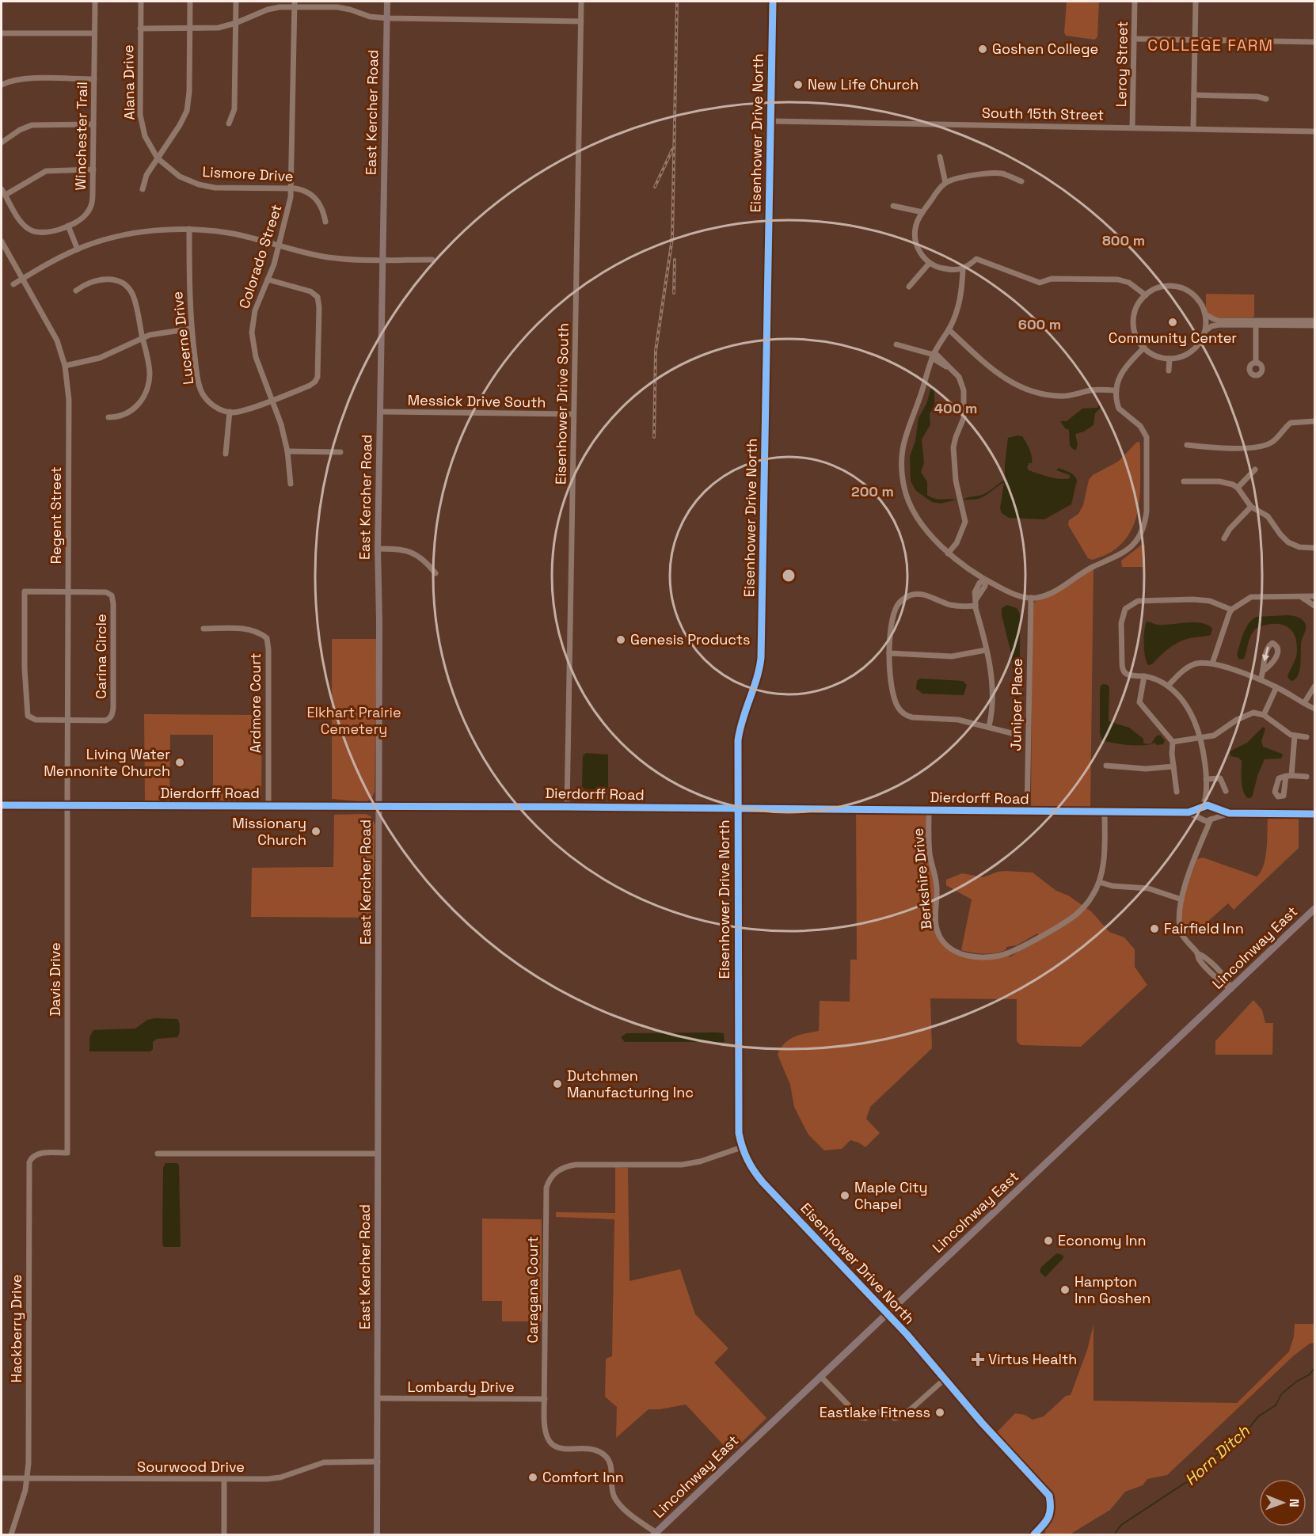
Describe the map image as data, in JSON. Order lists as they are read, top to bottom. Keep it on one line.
{"streets":{"highway":["Lincolnway East"],"main road":["East Kercher Road"],"street":["Leroy Street","Alana Drive","South 15th Street","Eisenhower Drive North","Winchester Trail","Lismore Drive","Colorado Street","Lucerne Drive","Messick Drive South","Eisenhower Drive South","Regent Street","Carina Circle","Ardmore Court","Juniper Place","Dierdorff Road","Berkshire Drive","Davis Drive","Caragana Court","Hackberry Drive","Lombardy Drive","Sourwood Drive"]},"crossings":[["Leroy Street","South 15th Street"],["Alana Drive","Lismore Drive"],["East Kercher Road","Messick Drive South"],["East Kercher Road","Dierdorff Road"],["East Kercher Road","Lombardy Drive"],["East Kercher Road","Sourwood Drive"],["South 15th Street","Eisenhower Drive North"],["Eisenhower Drive North","Dierdorff Road"],["Eisenhower Drive North","Lincolnway East"],["Eisenhower Drive North","Caragana Court"],["Lismore Drive","Colorado Street"],["Messick Drive South","Eisenhower Drive South"],["Eisenhower Drive South","Dierdorff Road"],["Regent Street","Carina Circle"],["Regent Street","Dierdorff Road"],["Regent Street","Davis Drive"],["Ardmore Court","Dierdorff Road"],["Juniper Place","Dierdorff Road"],["Dierdorff Road","Berkshire Drive"],["Dierdorff Road","Davis Drive"],["Lincolnway East","Caragana Court"],["Davis Drive","Hackberry Drive"],["Caragana Court","Lombardy Drive"],["Hackberry Drive","Sourwood Drive"]],"districts":["COLLEGE FARM"],"water":["Horn Ditch"],"parks":["Elkhart Prairie Cemetery"],"places":{"other":["Goshen College","New Life Church","Community Center","Genesis Products","Living Water Mennonite Church","Missionary Church","Fairfield Inn","Dutchmen Manufacturing Inc","Maple City Chapel","Economy Inn","Hampton Inn Goshen","Eastlake Fitness","Comfort Inn"],"health":["Virtus Health"]},"north":"right","rings":["800 m","600 m","400 m","200 m"]}
